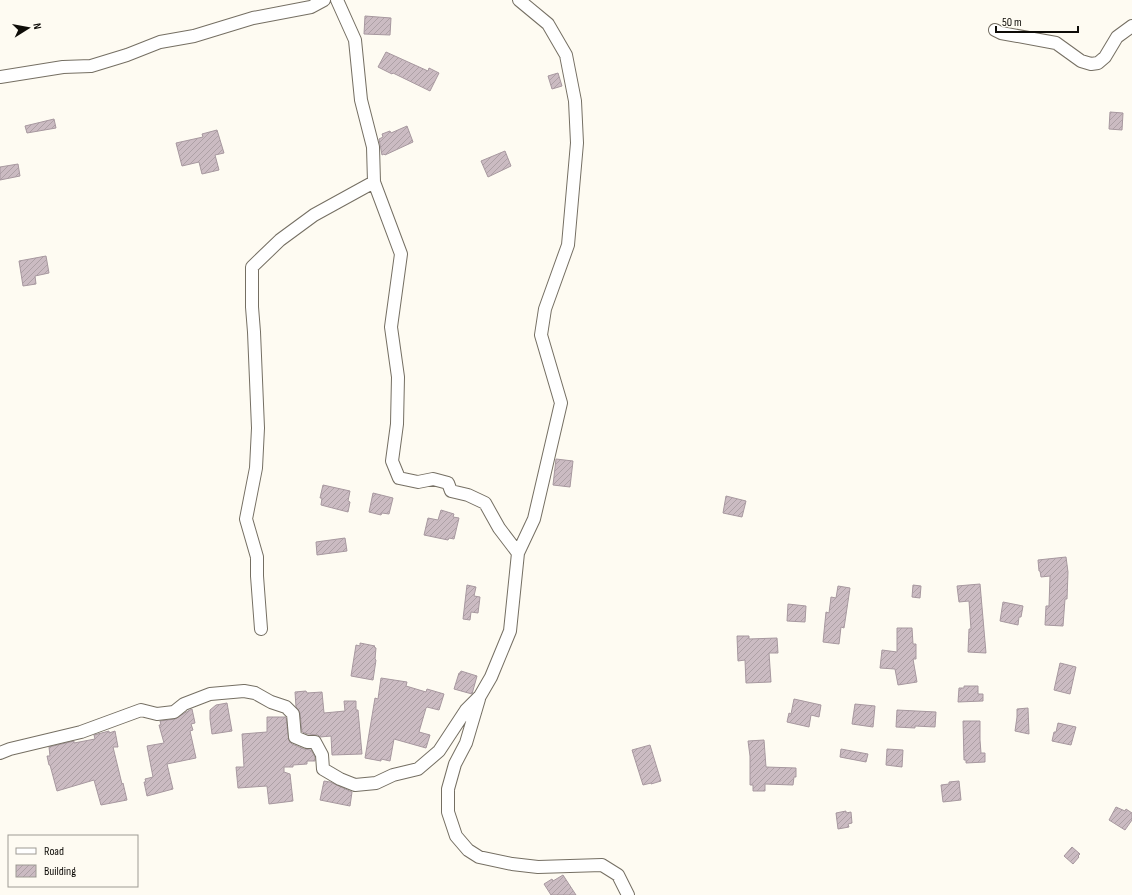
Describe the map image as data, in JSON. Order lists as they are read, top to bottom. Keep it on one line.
{"legend":["Road","Building"],"scale_bar":"50 m","north":"right"}
